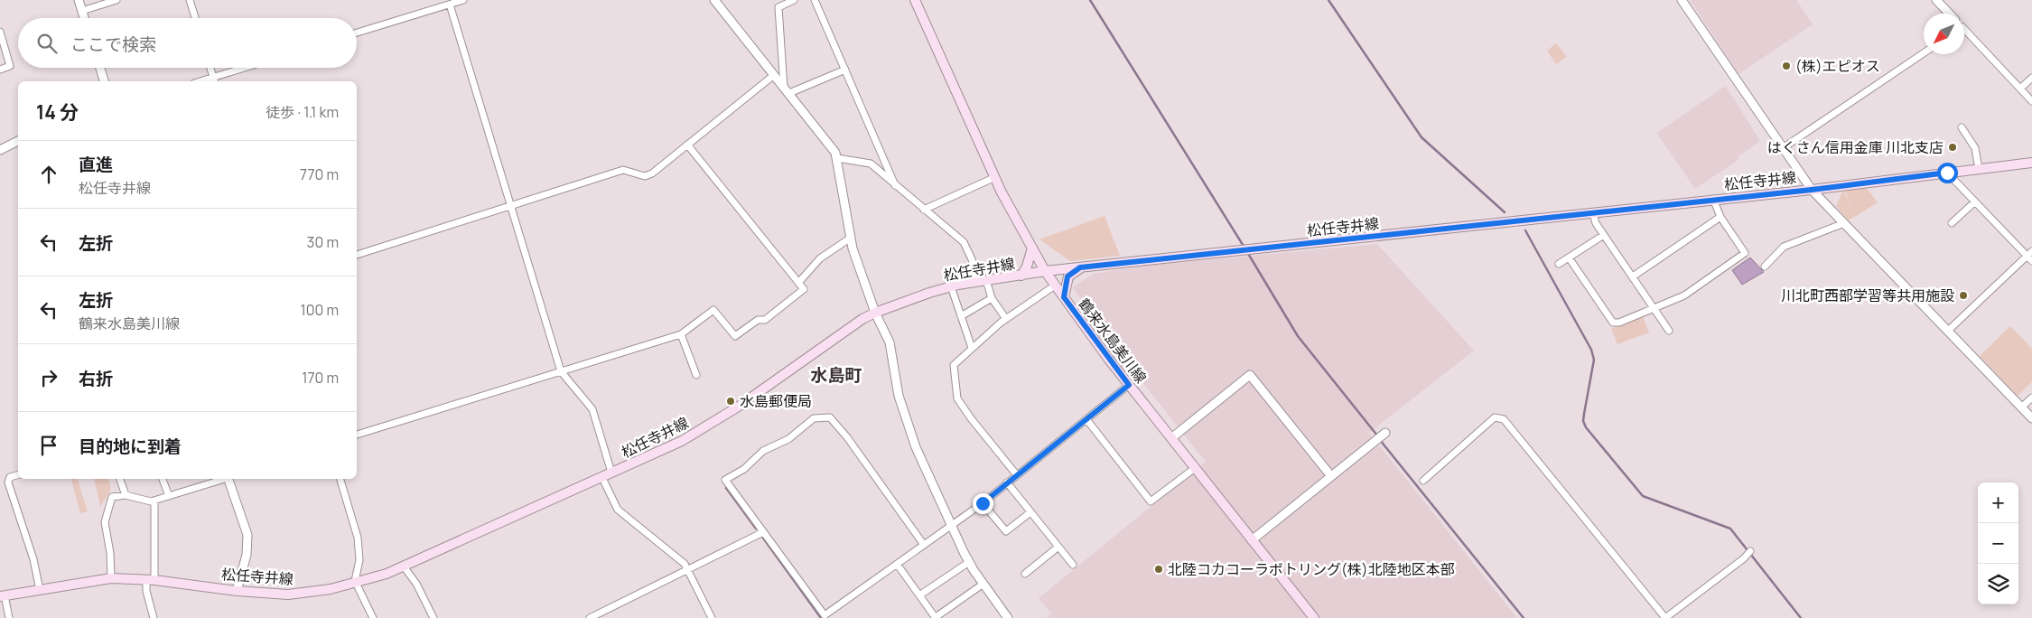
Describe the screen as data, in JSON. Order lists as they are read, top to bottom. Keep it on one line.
{"streets":{"main road":["松任寺井線","鶴来水島美川線"]},"crossings":[["松任寺井線","鶴来水島美川線"]],"districts":["水島町"],"places":["(株)エピオス","はくさん信用金庫 川北支店","川北町西部学習等共用施設","水島郵便局","北陸コカコーラボトリング(株)北陸地区本部"],"north":"bottom left","page":{"search":"ここで検索","heading":["14 分","徒歩 · 1.1 km"],"list":[["直進","松任寺井線","770 m"],["左折","30 m"],["左折","鶴来水島美川線","100 m"],["右折","170 m"],"目的地に到着"],"map_buttons":["+","−"]}}
